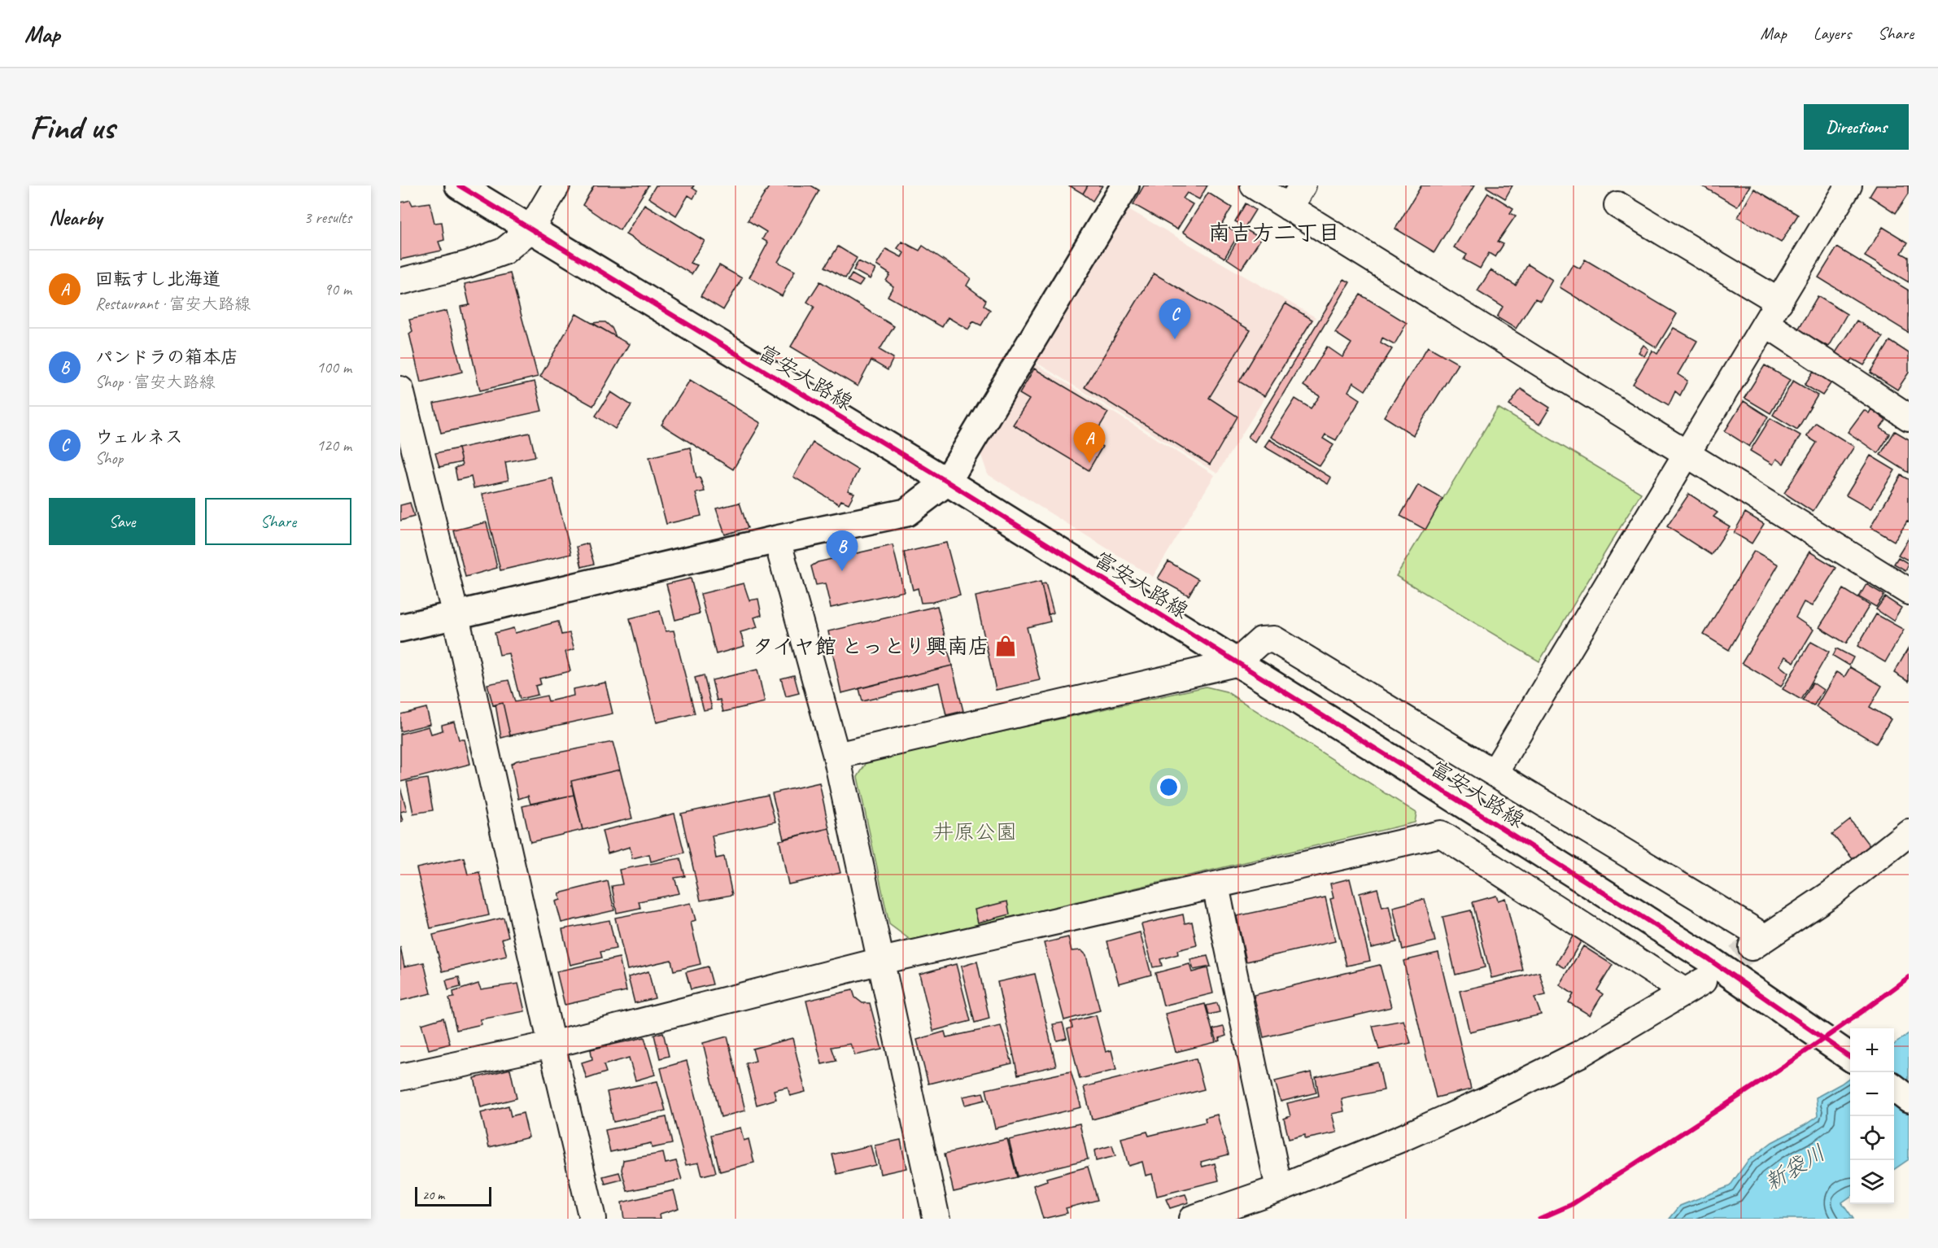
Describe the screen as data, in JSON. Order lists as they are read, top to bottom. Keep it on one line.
{"streets":{"street":["富安大路線"]},"districts":["南吉方二丁目"],"water":["新袋川"],"parks":["井原公園"],"places":{"shop":["タイヤ館 とっとり興南店"]},"scale_bar":"20 m","page":{"header":"Map","nav":["Map","Layers","Share"],"buttons":["Directions",["Save","Share"]],"title":"Find us","heading":["Nearby","3 results"],"list":[{"mark":"A","name":"回転すし北海道","note":"Restaurant · 富安大路線","value":"90 m"},{"mark":"B","name":"パンドラの箱本店","note":"Shop · 富安大路線","value":"100 m"},{"mark":"C","name":"ウェルネス","note":"Shop","value":"120 m"}],"pins":["C","A","B"],"map_buttons":["+","−"],"scale":"20 m"}}
